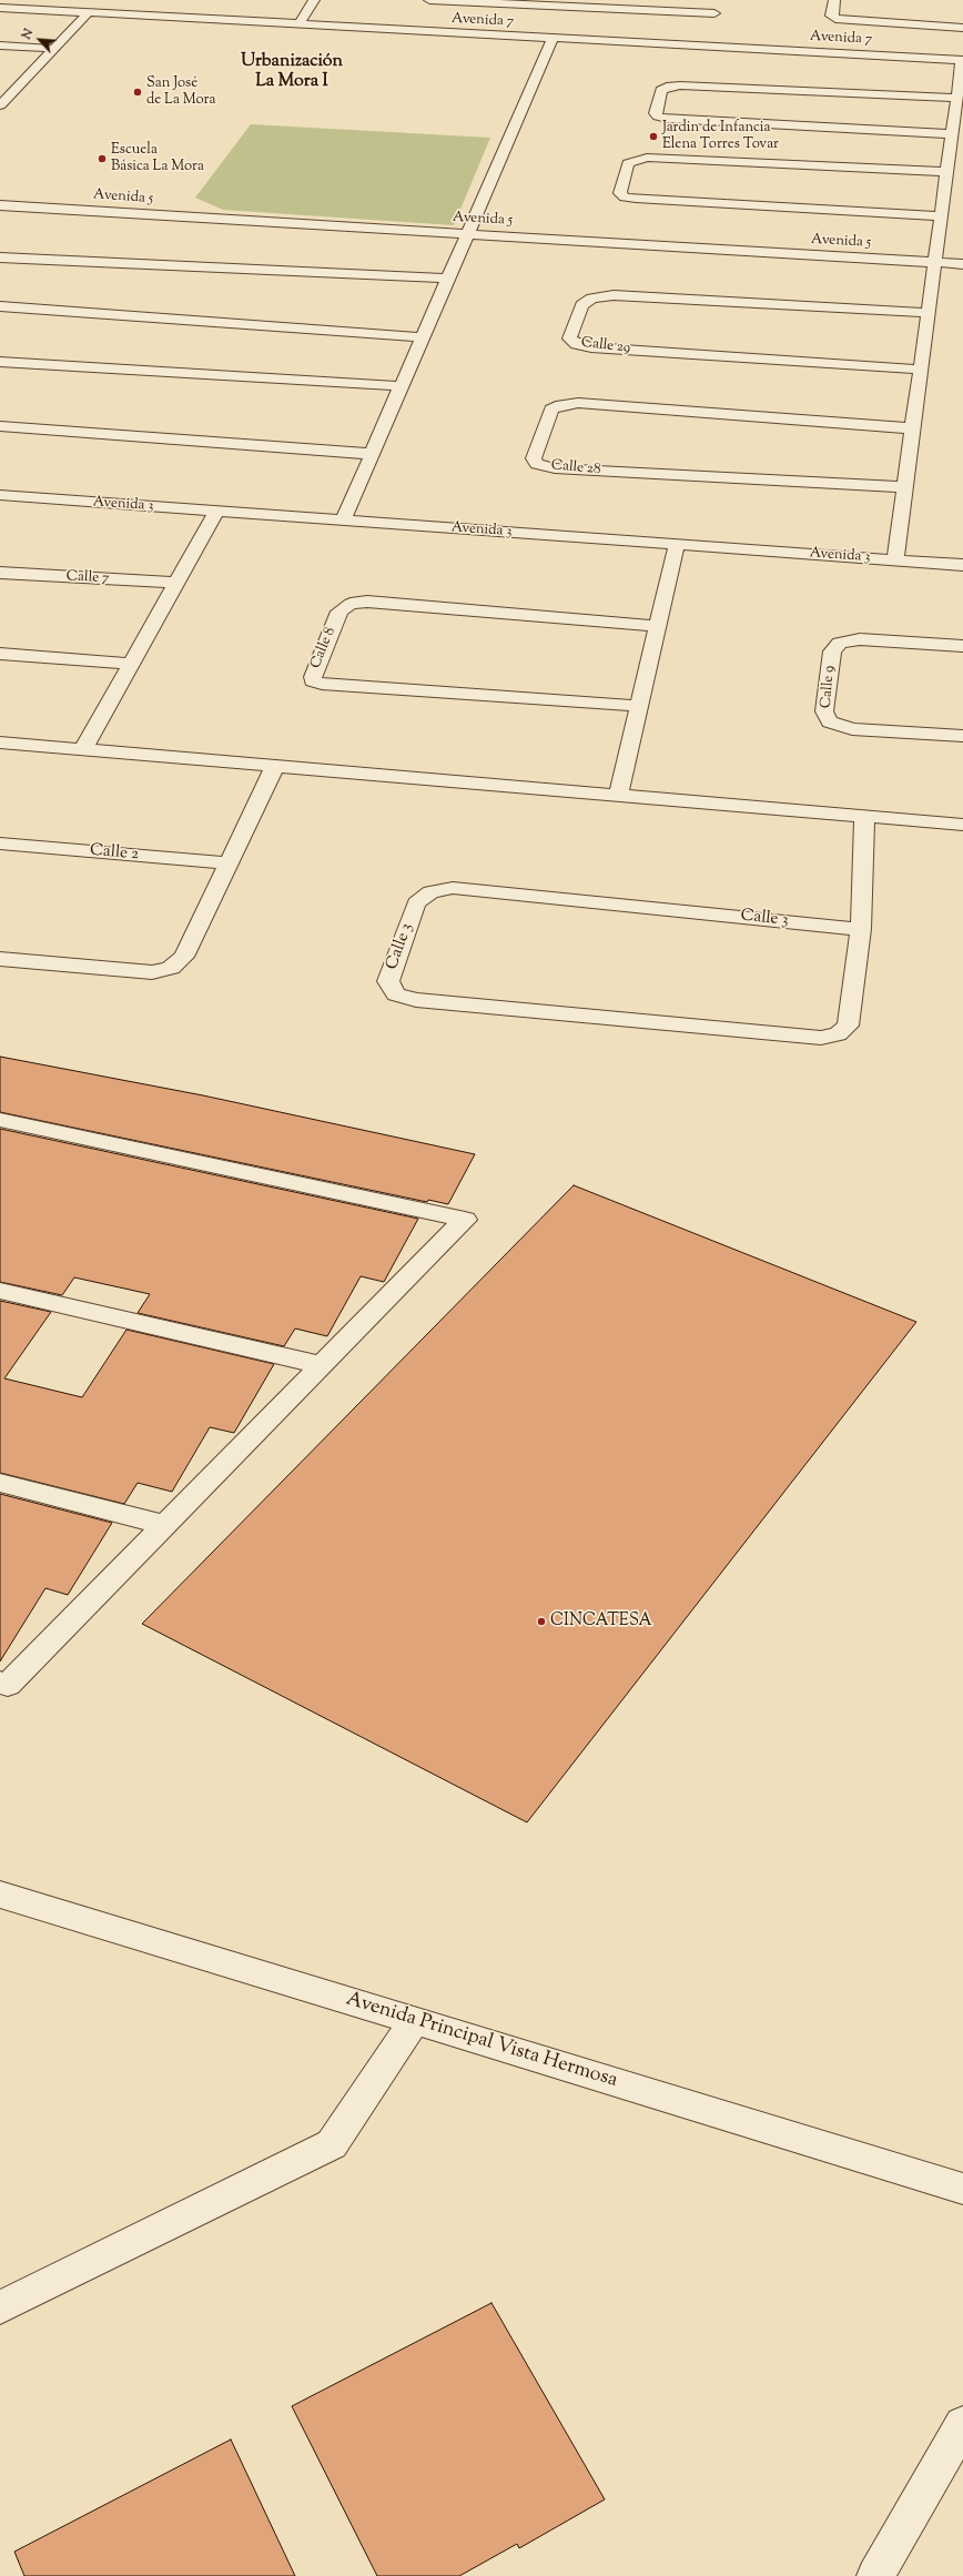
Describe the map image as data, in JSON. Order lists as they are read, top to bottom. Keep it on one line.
{"streets":{"street":["Avenida 7","Avenida 5","Calle 29","Calle 28","Avenida 3","Calle 7","Calle 8","Calle 9","Calle 2","Calle 3","Avenida Principal Vista Hermosa"]},"districts":["Urbanización La Mora I"],"places":["San José de La Mora","Jardin de Infancia Elena Torres Tovar","Escuela Básica La Mora","CINCATESA"],"north":"top left"}
